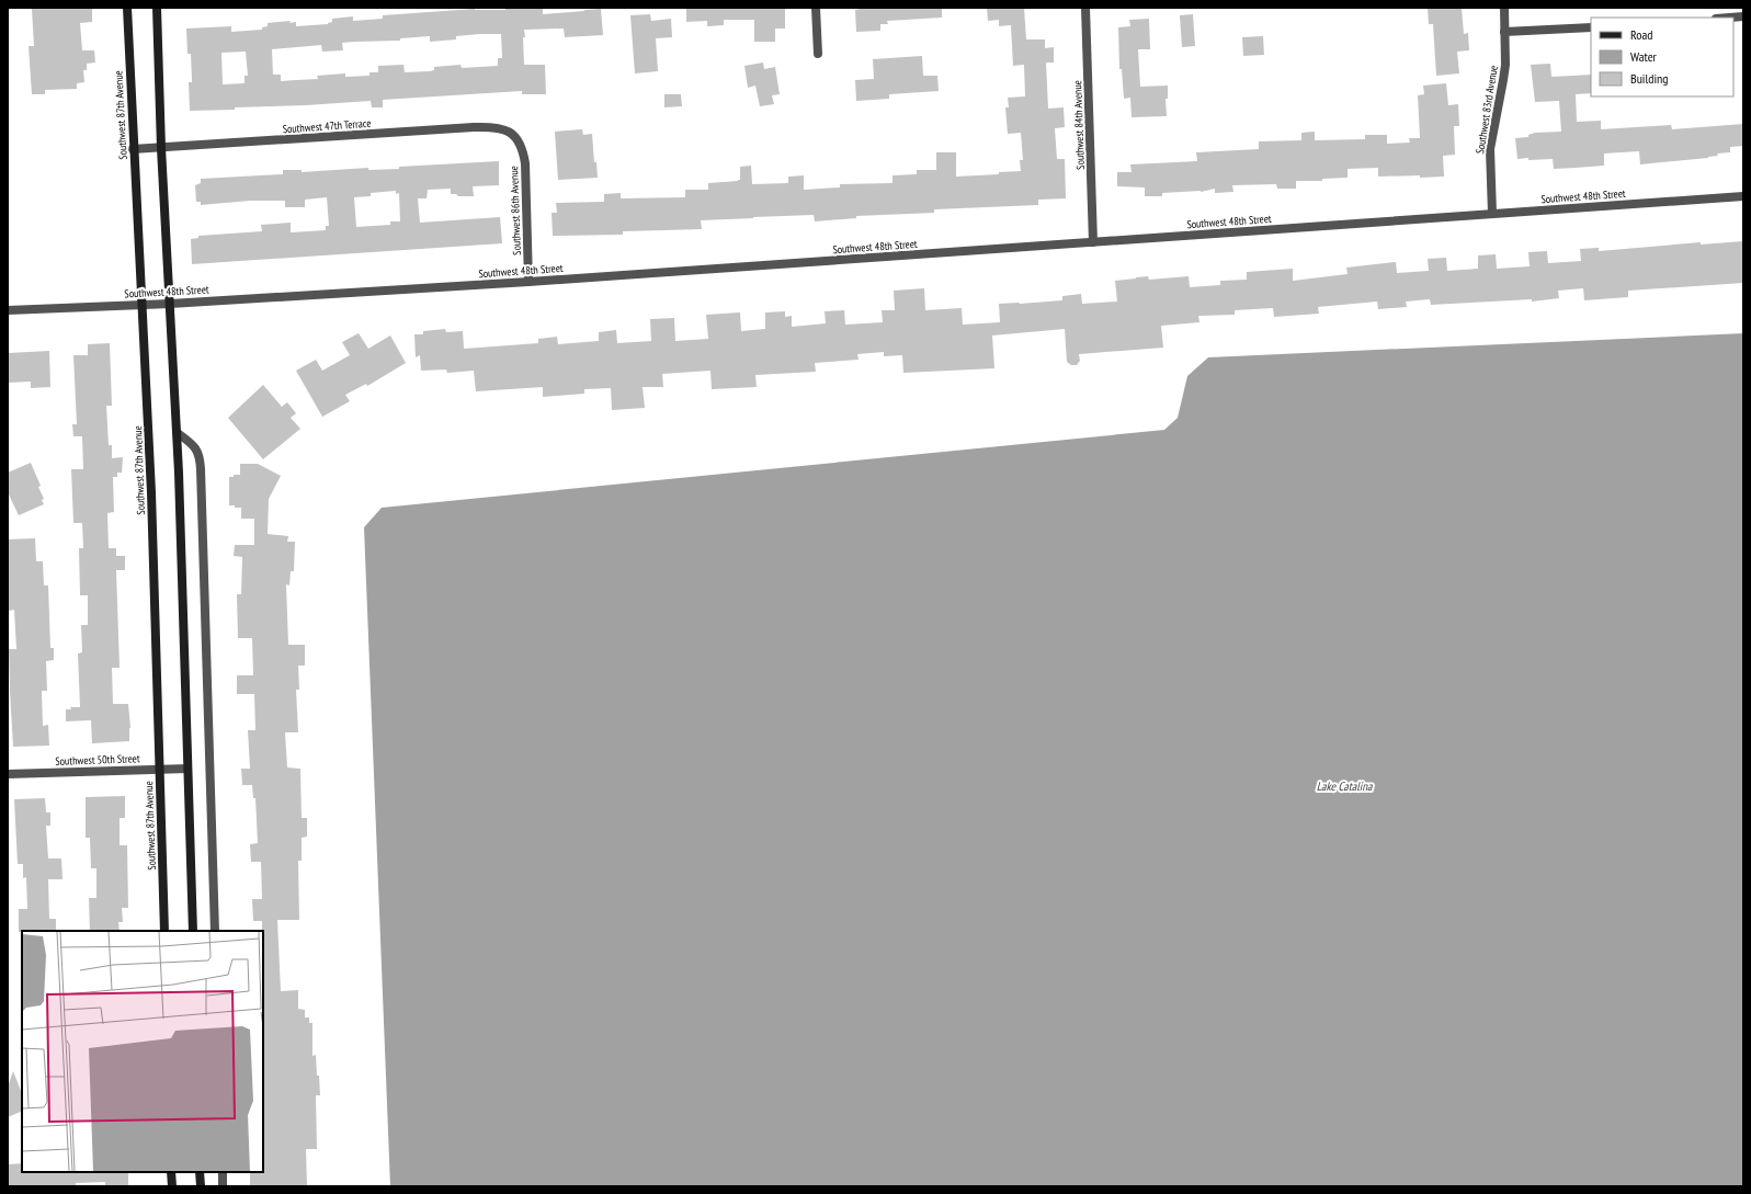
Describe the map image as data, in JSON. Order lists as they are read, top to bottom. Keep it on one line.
{"streets":{"main road":["Southwest 87th Avenue"],"street":["Southwest 83rd Avenue","Southwest 84th Avenue","Southwest 47th Terrace","Southwest 48th Street","Southwest 86th Avenue","Southwest 50th Street"]},"crossings":[["Southwest 83rd Avenue","Southwest 48th Street"],["Southwest 87th Avenue","Southwest 47th Terrace"],["Southwest 87th Avenue","Southwest 48th Street"],["Southwest 87th Avenue","Southwest 50th Street"],["Southwest 84th Avenue","Southwest 48th Street"],["Southwest 47th Terrace","Southwest 86th Avenue"],["Southwest 48th Street","Southwest 86th Avenue"]],"water":["Lake Catalina"],"legend":["Road","Water","Building"]}
